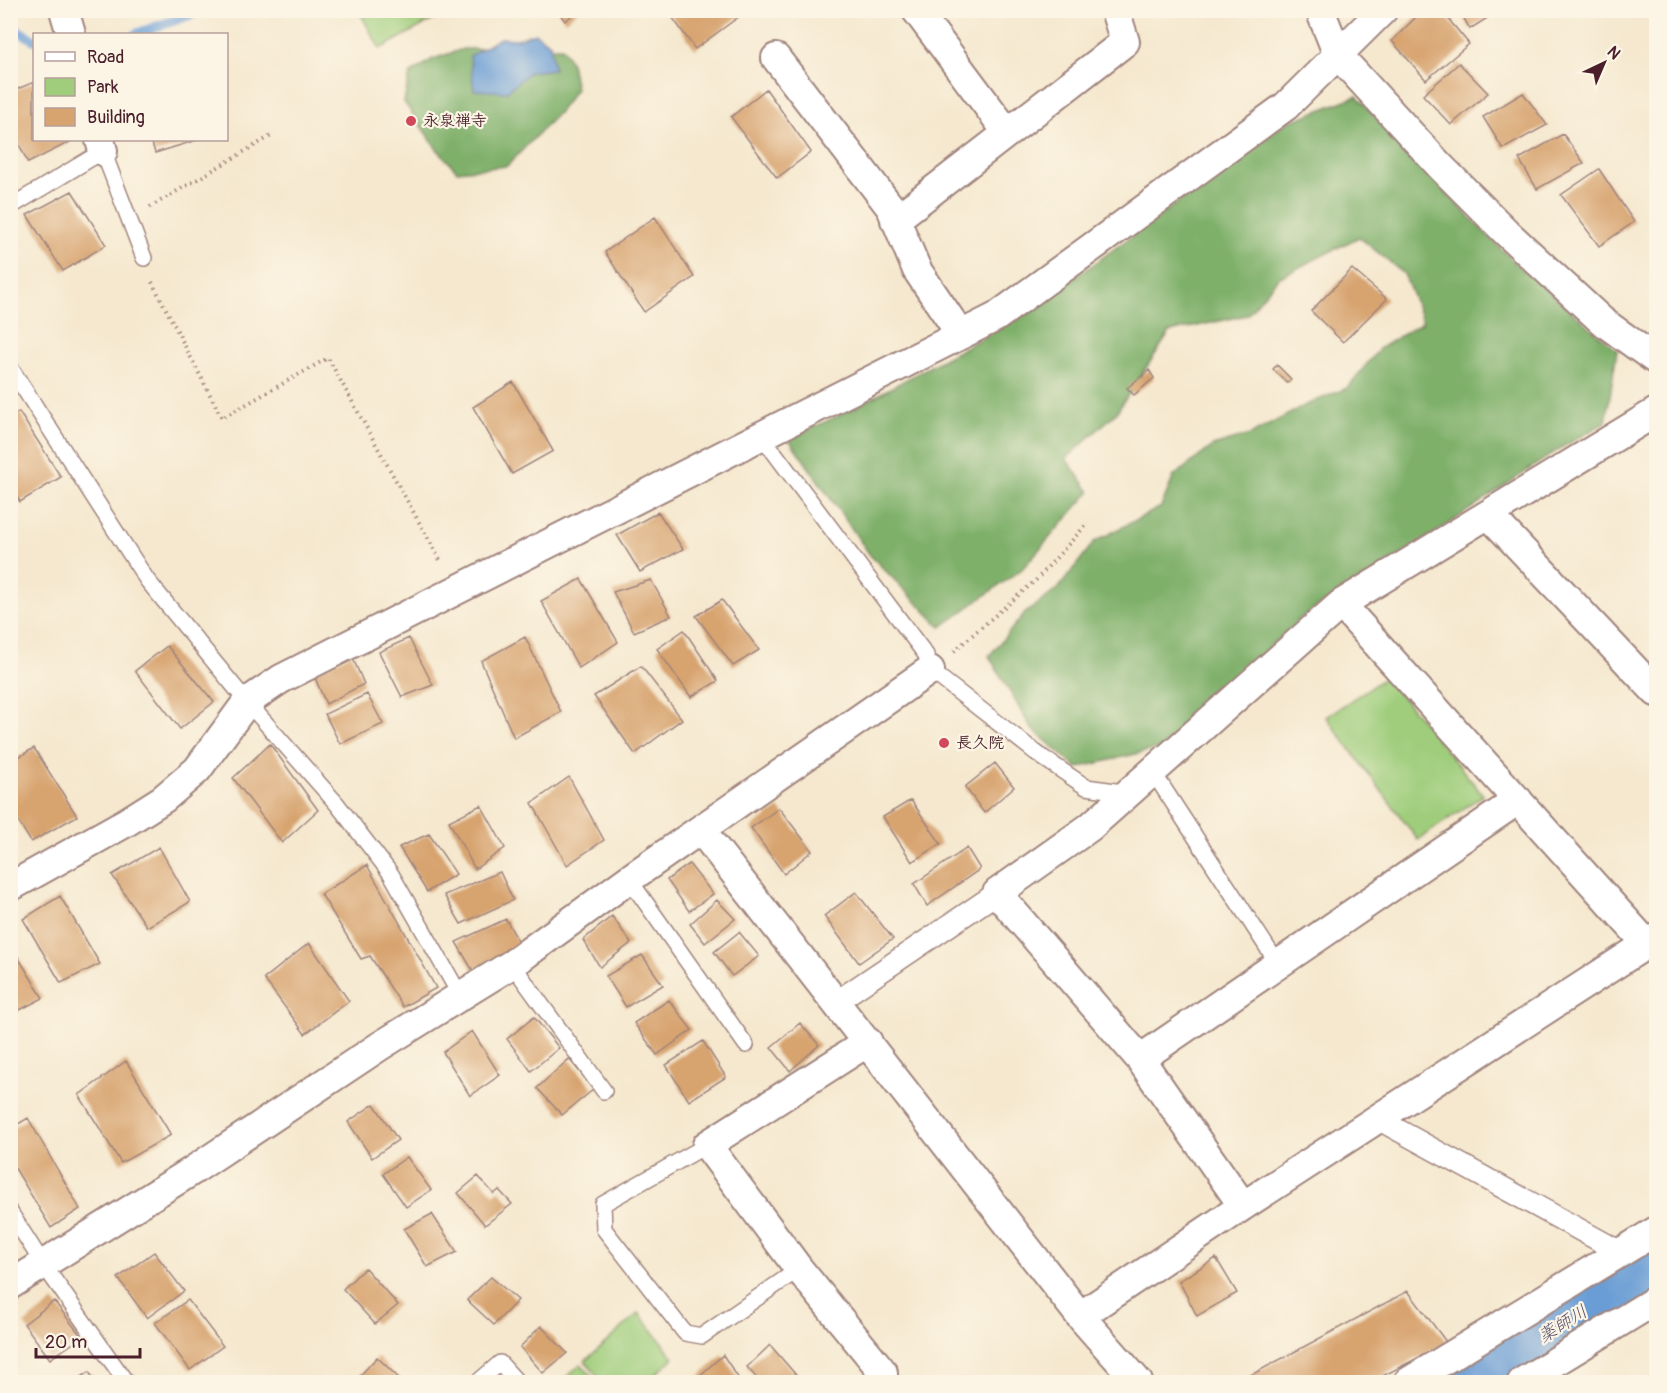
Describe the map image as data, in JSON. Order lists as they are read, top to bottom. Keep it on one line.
{"water":["薬師川"],"places":["永泉禅寺","長久院"],"legend":["Road","Park","Building"],"scale_bar":"20 m","north":"top right"}
